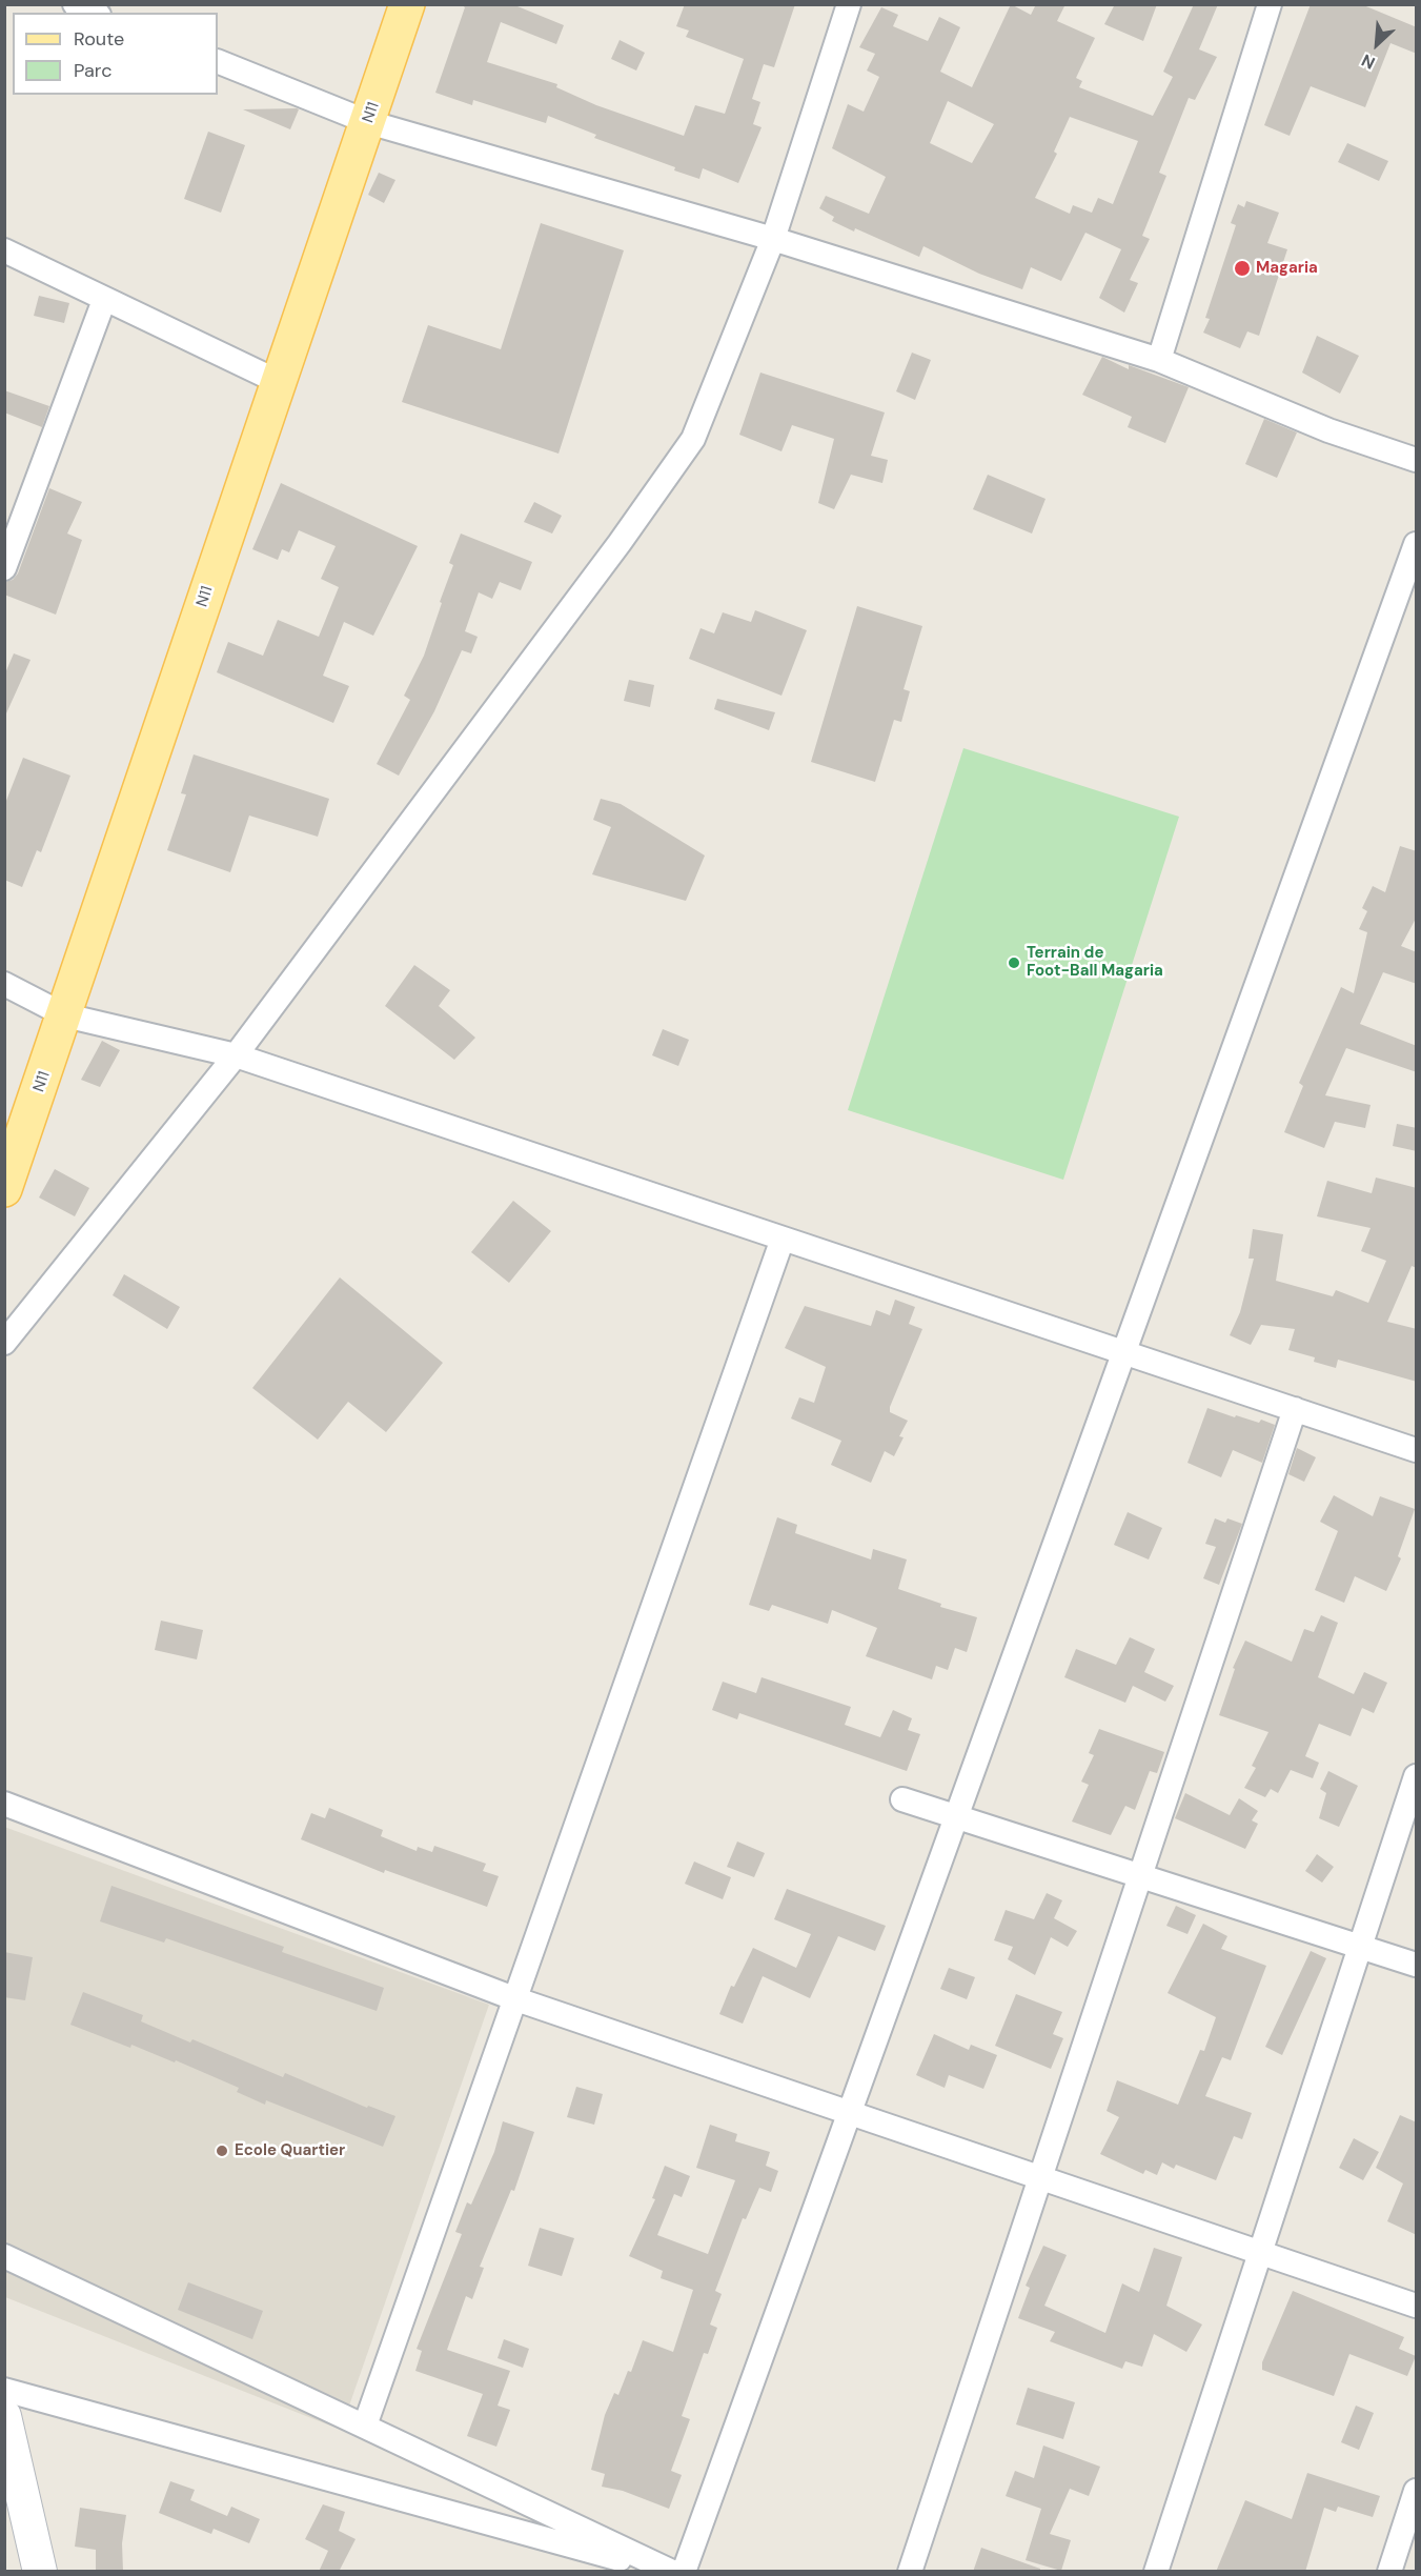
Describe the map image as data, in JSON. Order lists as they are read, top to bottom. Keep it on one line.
{"streets":{"main road":["N11"]},"places":["Magaria","Terrain de Foot-Ball Magaria","Ecole Quartier"],"legend":["Route","Parc"],"north":"bottom left"}
